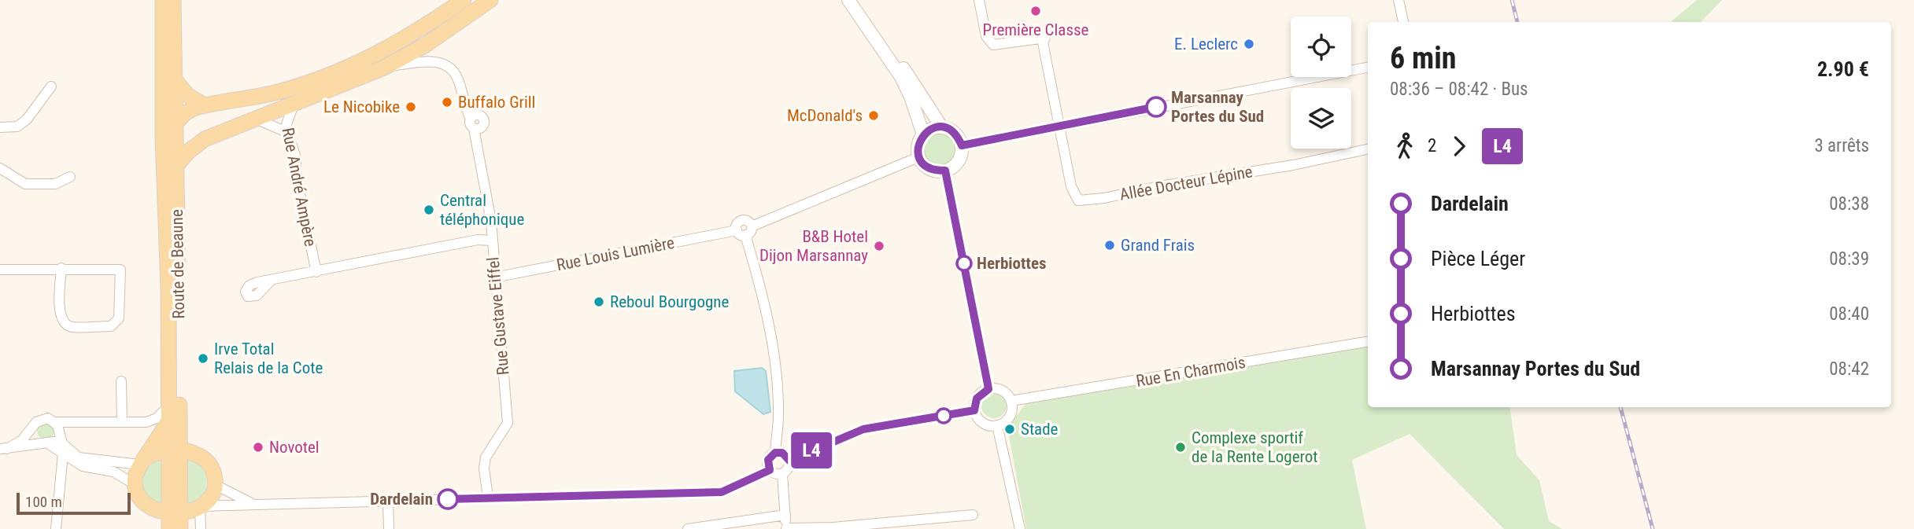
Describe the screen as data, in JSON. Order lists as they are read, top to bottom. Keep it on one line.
{"streets":{"main road":["Route de Beaune"],"street":["Allée Docteur Lépine","Rue André Ampère","Rue Louis Lumière","Rue Gustave Eiffel","Rue En Charmois"]},"crossings":[["Rue Louis Lumière","Rue Gustave Eiffel"]],"places":["Première Classe","E. Leclerc","Buffalo Grill","Le Nicobike","Marsannay Portes du Sud","McDonald's","Central téléphonique","Grand Frais","B&B Hotel Dijon Marsannay","Herbiottes","Reboul Bourgogne","Irve Total Relais de la Cote","Stade","Novotel","Complexe sportif de la Rente Logerot","Dardelain"],"lines":["bus line L4"],"scale_bar":"100 m","page":{"on_map":"L4","heading":["6 min","08:36 – 08:42 · Bus","2.90 €"],"legs":["2","L4","3 arrêts"],"list":[{"name":"Dardelain","value":"08:38"},{"name":"Pièce Léger","value":"08:39"},{"name":"Herbiottes","value":"08:40"},{"name":"Marsannay Portes du Sud","value":"08:42"}],"scale":"100 m"}}
